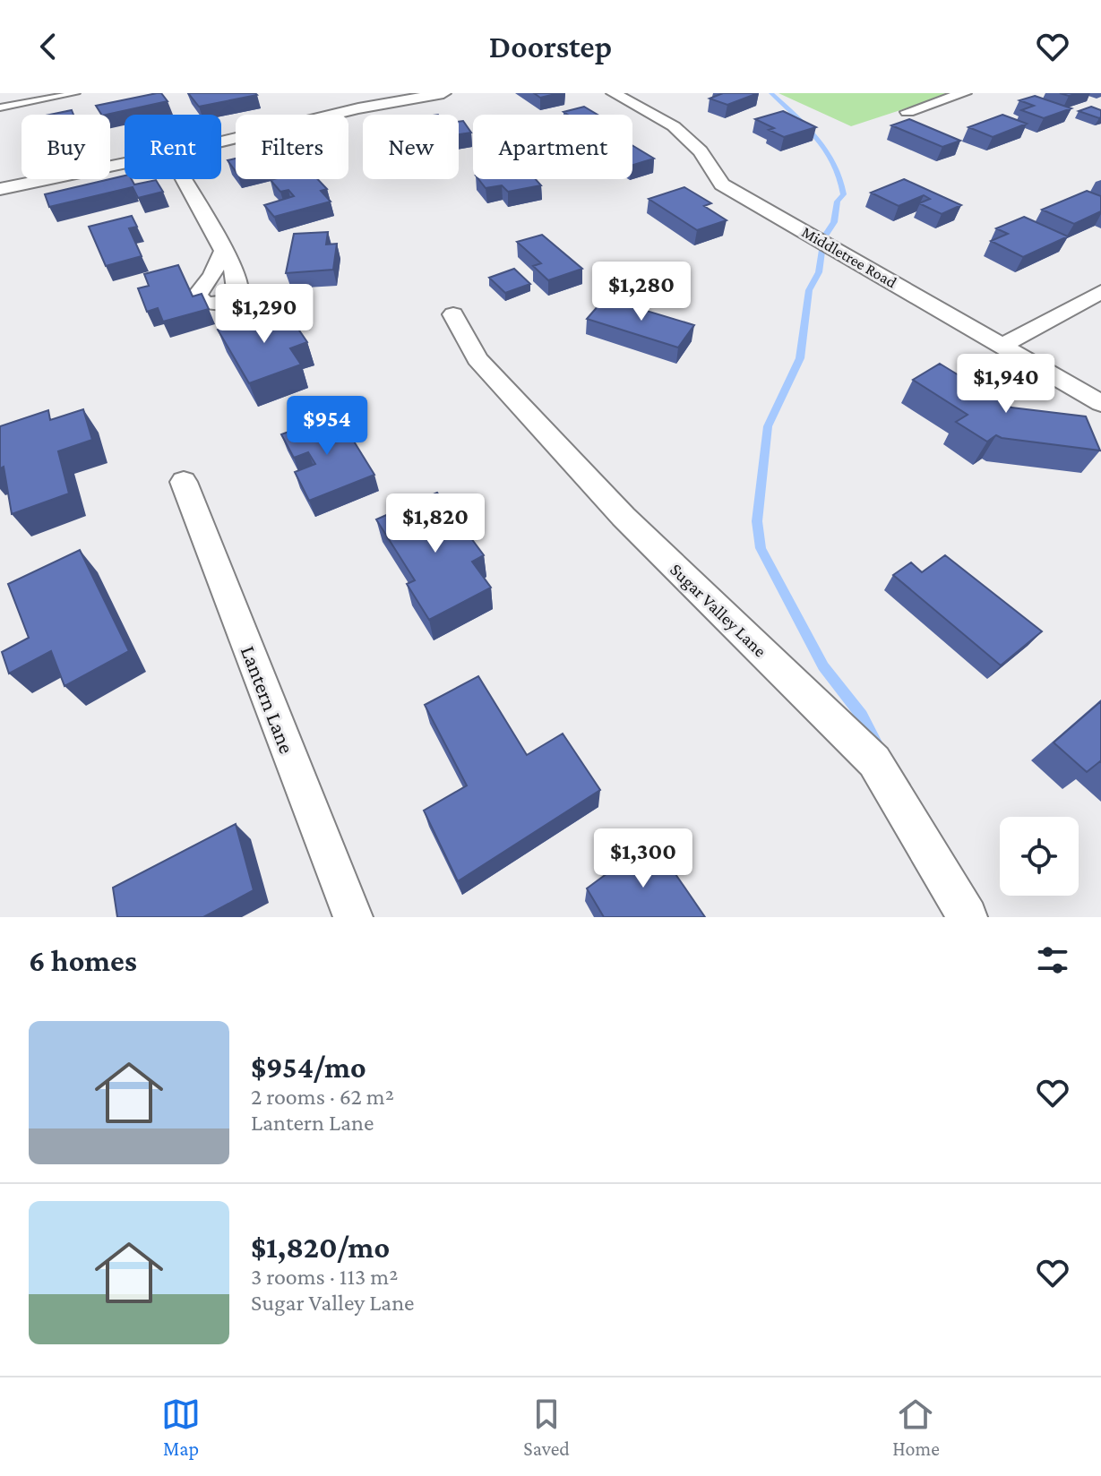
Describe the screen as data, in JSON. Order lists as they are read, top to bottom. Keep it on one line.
{"streets":{"street":["Middletree Road","Sugar Valley Lane","Lantern Lane"]},"page":{"header":"Doorstep","chip":["Buy","Rent","Filters","New","Apartment"],"price":["$1,280","$1,290","$1,940","$954","$1,820","$1,300"],"heading":"6 homes","list":[{"name":"$954/mo","note":"2 rooms · 62 m² · Lantern Lane"},{"name":"$1,820/mo","note":"3 rooms · 113 m² · Sugar Valley Lane"}],"tabs":["Map","Saved","Home"]}}
